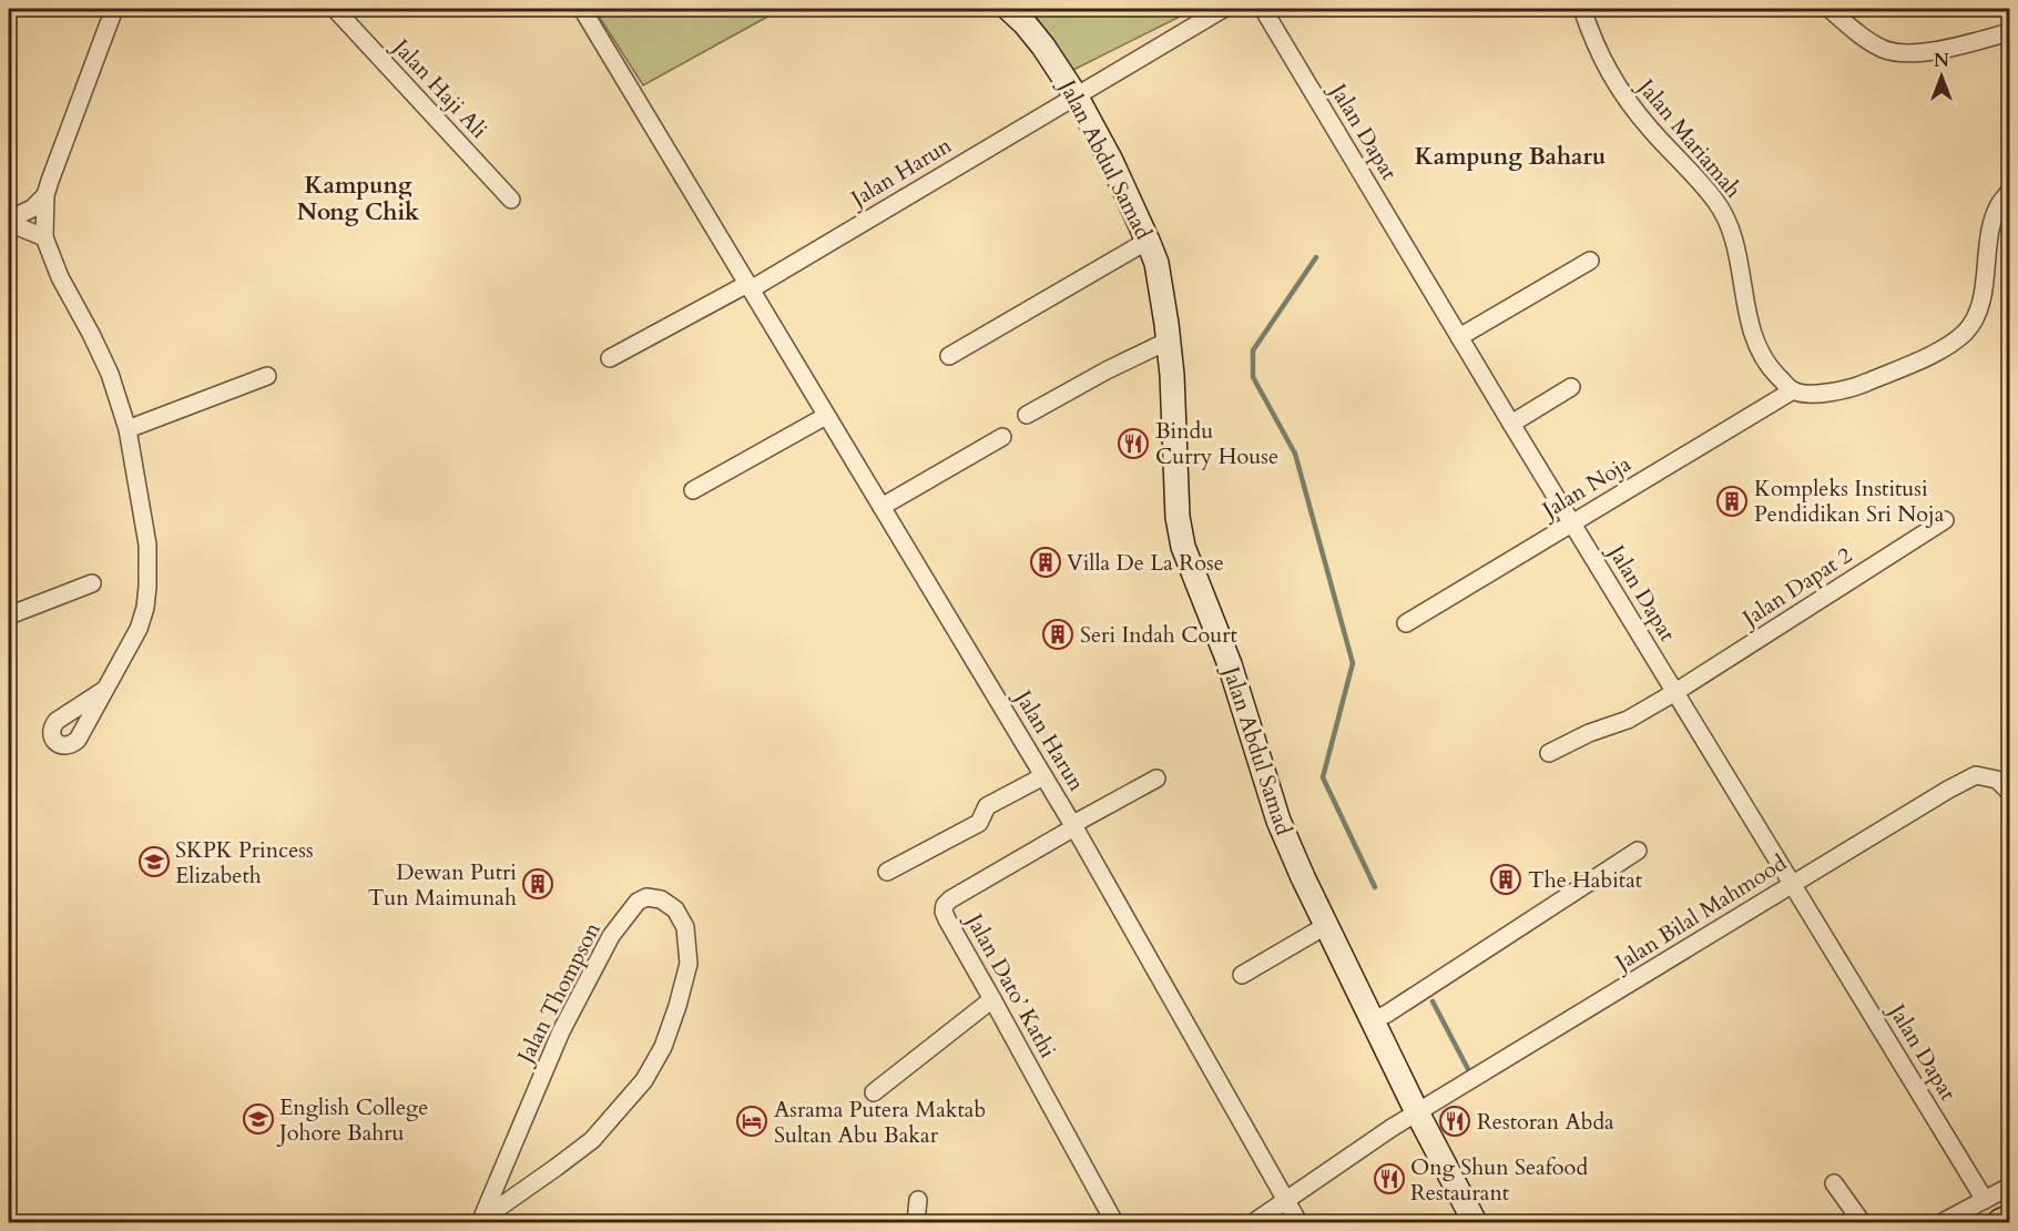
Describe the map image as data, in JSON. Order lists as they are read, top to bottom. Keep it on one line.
{"streets":{"street":["Jalan Haji Ali","Jalan Dapat","Jalan Mariamah","Jalan Abdul Samad","Jalan Harun","Jalan Noja","Jalan Dapat 2","Jalan Bilal Mahmood","Jalan Dato’ Kathi","Jalan Thompson"]},"crossings":[["Jalan Dapat","Jalan Noja"],["Jalan Dapat","Jalan Dapat 2"],["Jalan Dapat","Jalan Bilal Mahmood"],["Jalan Mariamah","Jalan Noja"],["Jalan Abdul Samad","Jalan Harun"],["Jalan Abdul Samad","Jalan Bilal Mahmood"],["Jalan Harun","Jalan Bilal Mahmood"],["Jalan Harun","Jalan Dato’ Kathi"]],"districts":["Kampung Baharu","Kampung Nong Chik"],"places":{"restaurant":["Bindu Curry House","Restoran Abda","Ong Shun Seafood Restaurant"],"building":["Kompleks Institusi Pendidikan Sri Noja","Villa De La Rose","Seri Indah Court","The Habitat","Dewan Putri Tun Maimunah"],"school or university":["SKPK Princess Elizabeth","English College Johore Bahru"],"hotel":["Asrama Putera Maktab Sultan Abu Bakar"]},"north":"top"}
